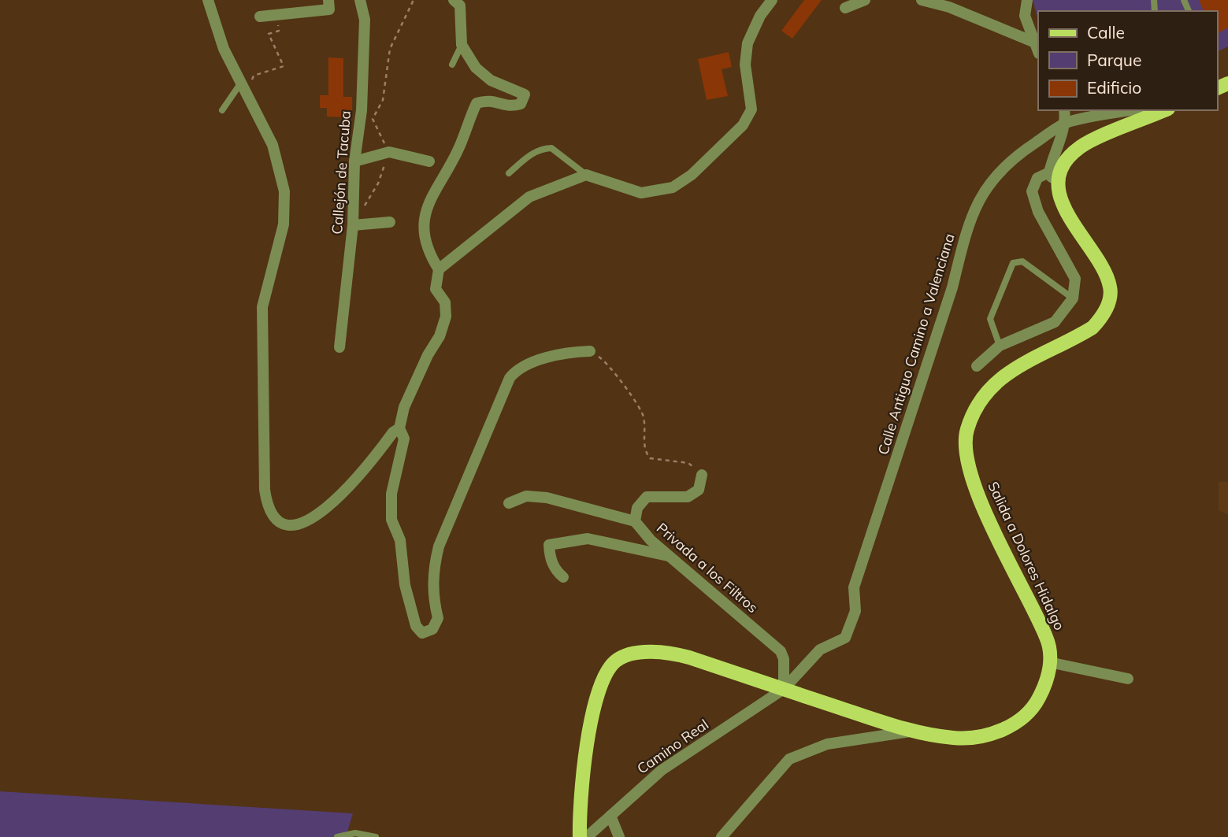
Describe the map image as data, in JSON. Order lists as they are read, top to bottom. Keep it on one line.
{"streets":{"main road":["Salida a Dolores Hidalgo"],"street":["Callejón de Tacuba","Calle Antiguo Camino a Valenciana","Privada a los Filtros","Camino Real"]},"crossings":[["Calle Antiguo Camino a Valenciana","Salida a Dolores Hidalgo"],["Calle Antiguo Camino a Valenciana","Privada a los Filtros"],["Calle Antiguo Camino a Valenciana","Camino Real"],["Salida a Dolores Hidalgo","Privada a los Filtros"],["Salida a Dolores Hidalgo","Camino Real"],["Privada a los Filtros","Camino Real"]],"legend":["Calle","Parque","Edificio"]}
